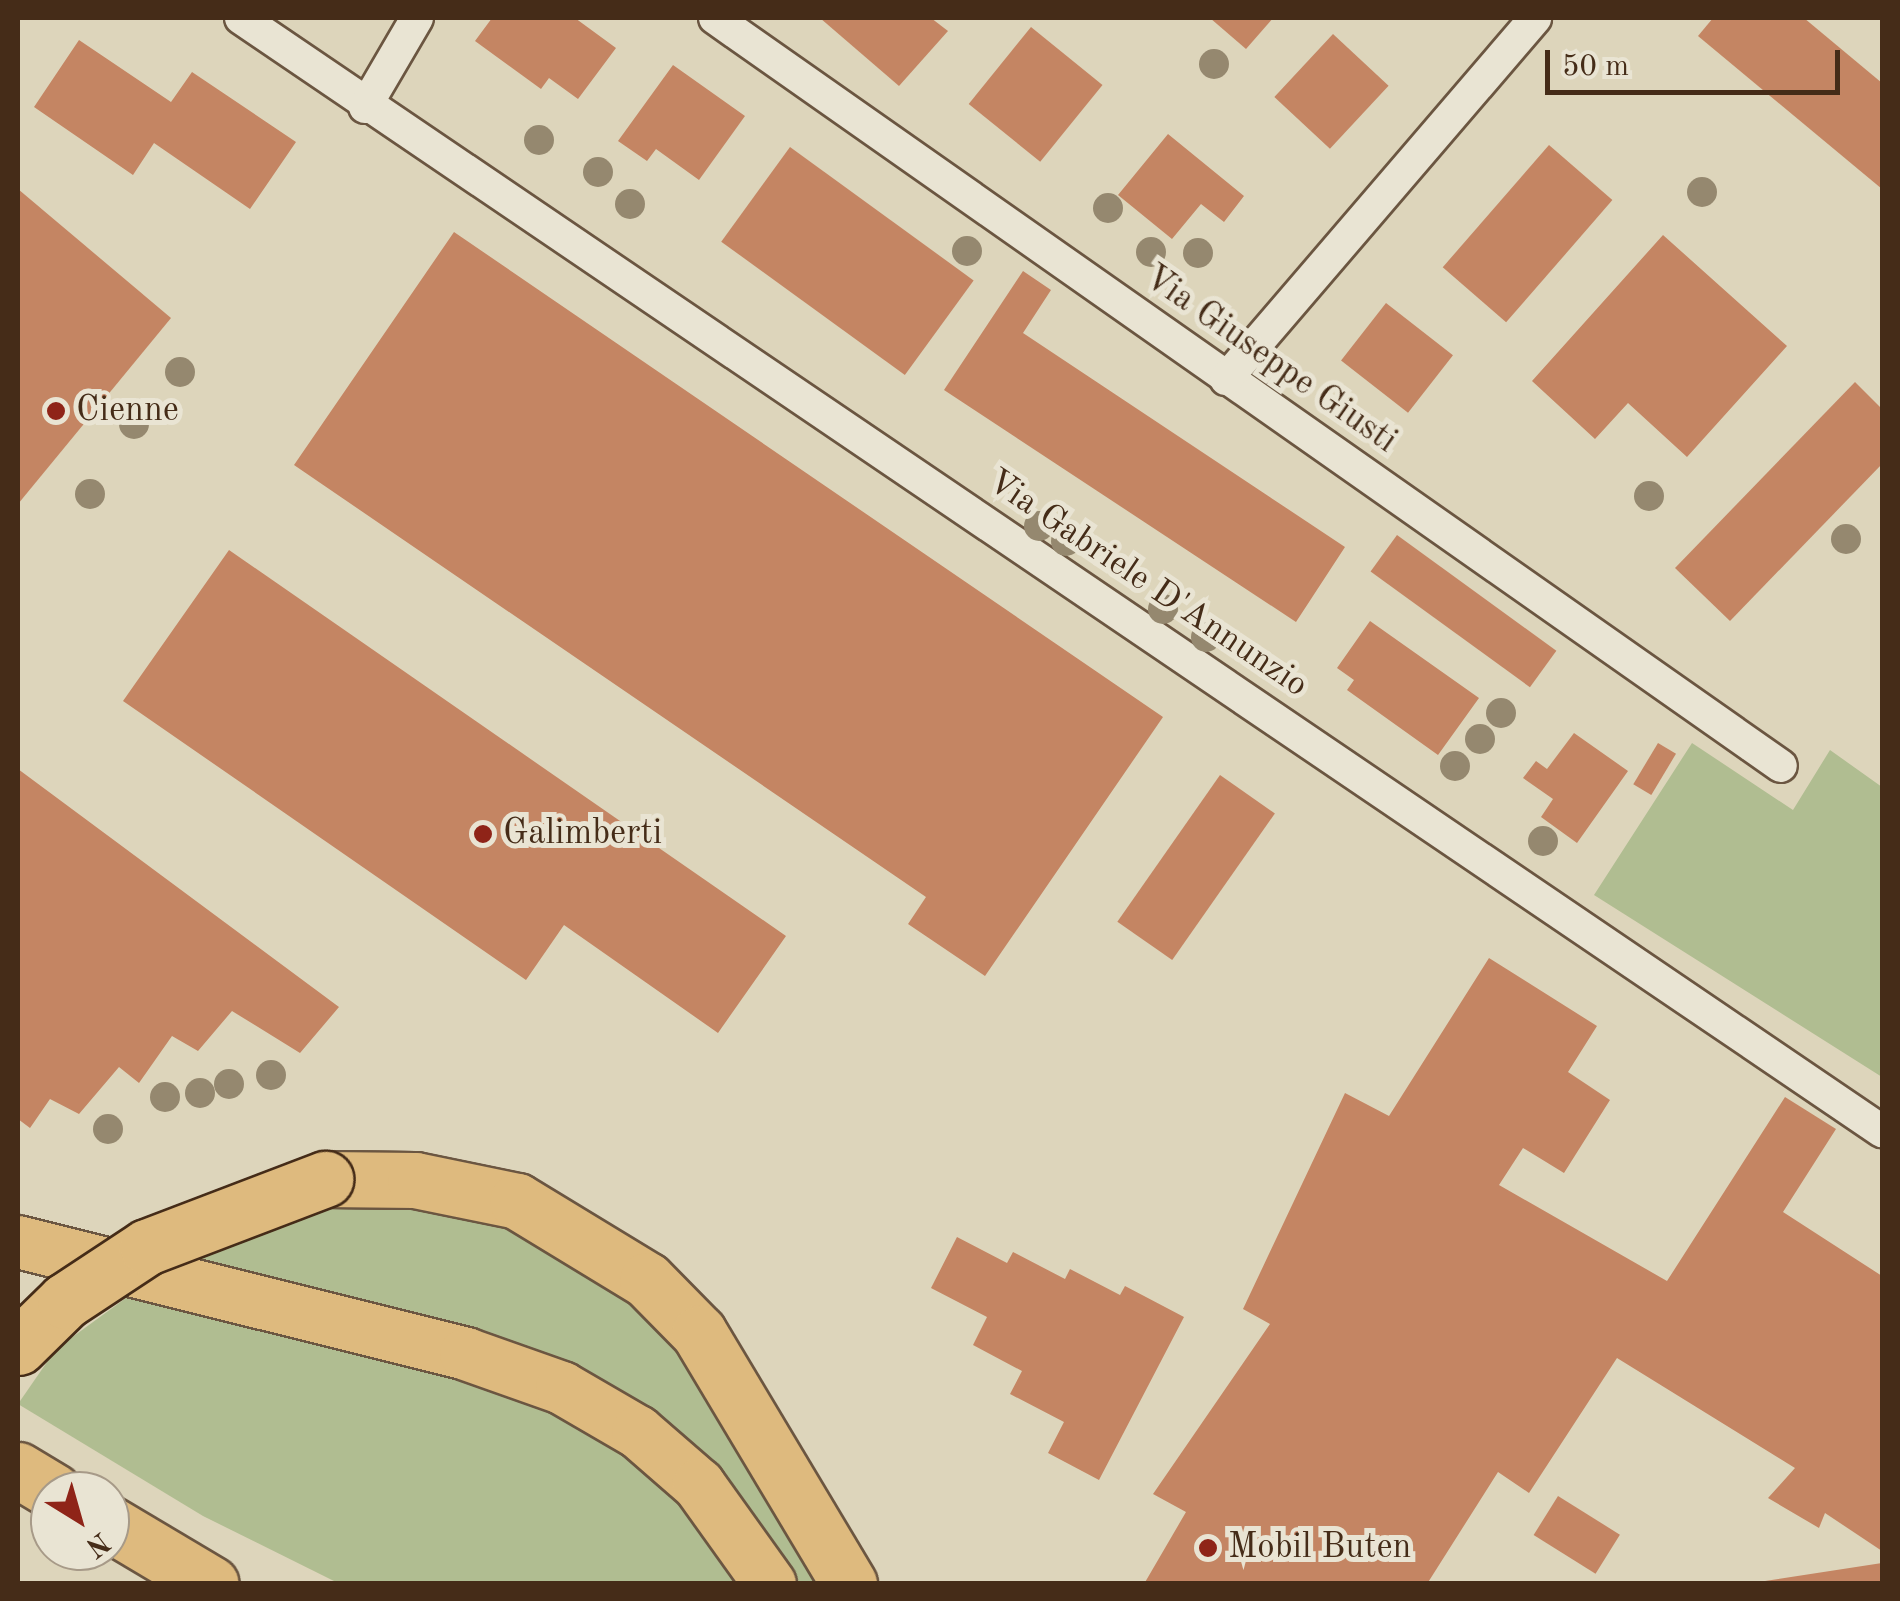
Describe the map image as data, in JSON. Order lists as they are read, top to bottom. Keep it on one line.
{"streets":{"street":["Via Giuseppe Giusti","Via Gabriele D'Annunzio"]},"places":["Cienne","Galimberti","Mobil Buten"],"scale_bar":"50 m","north":"bottom right"}
